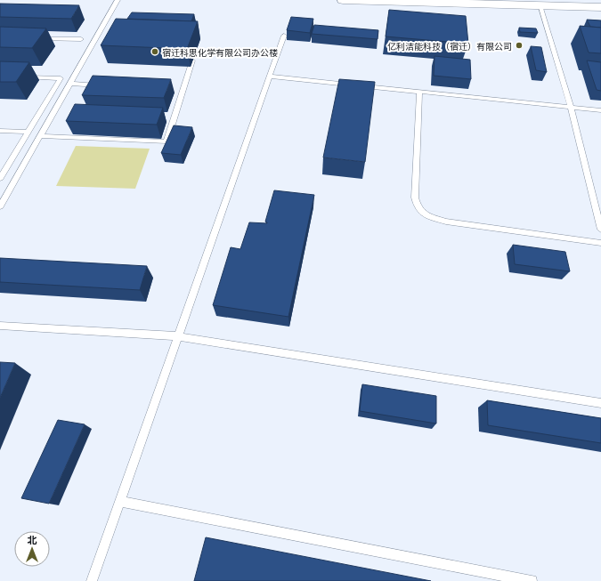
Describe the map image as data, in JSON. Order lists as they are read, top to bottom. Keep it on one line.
{"places":["亿利洁能科技（宿迁）有限公司","宿迁科思化学有限公司办公楼"],"north":"top"}
